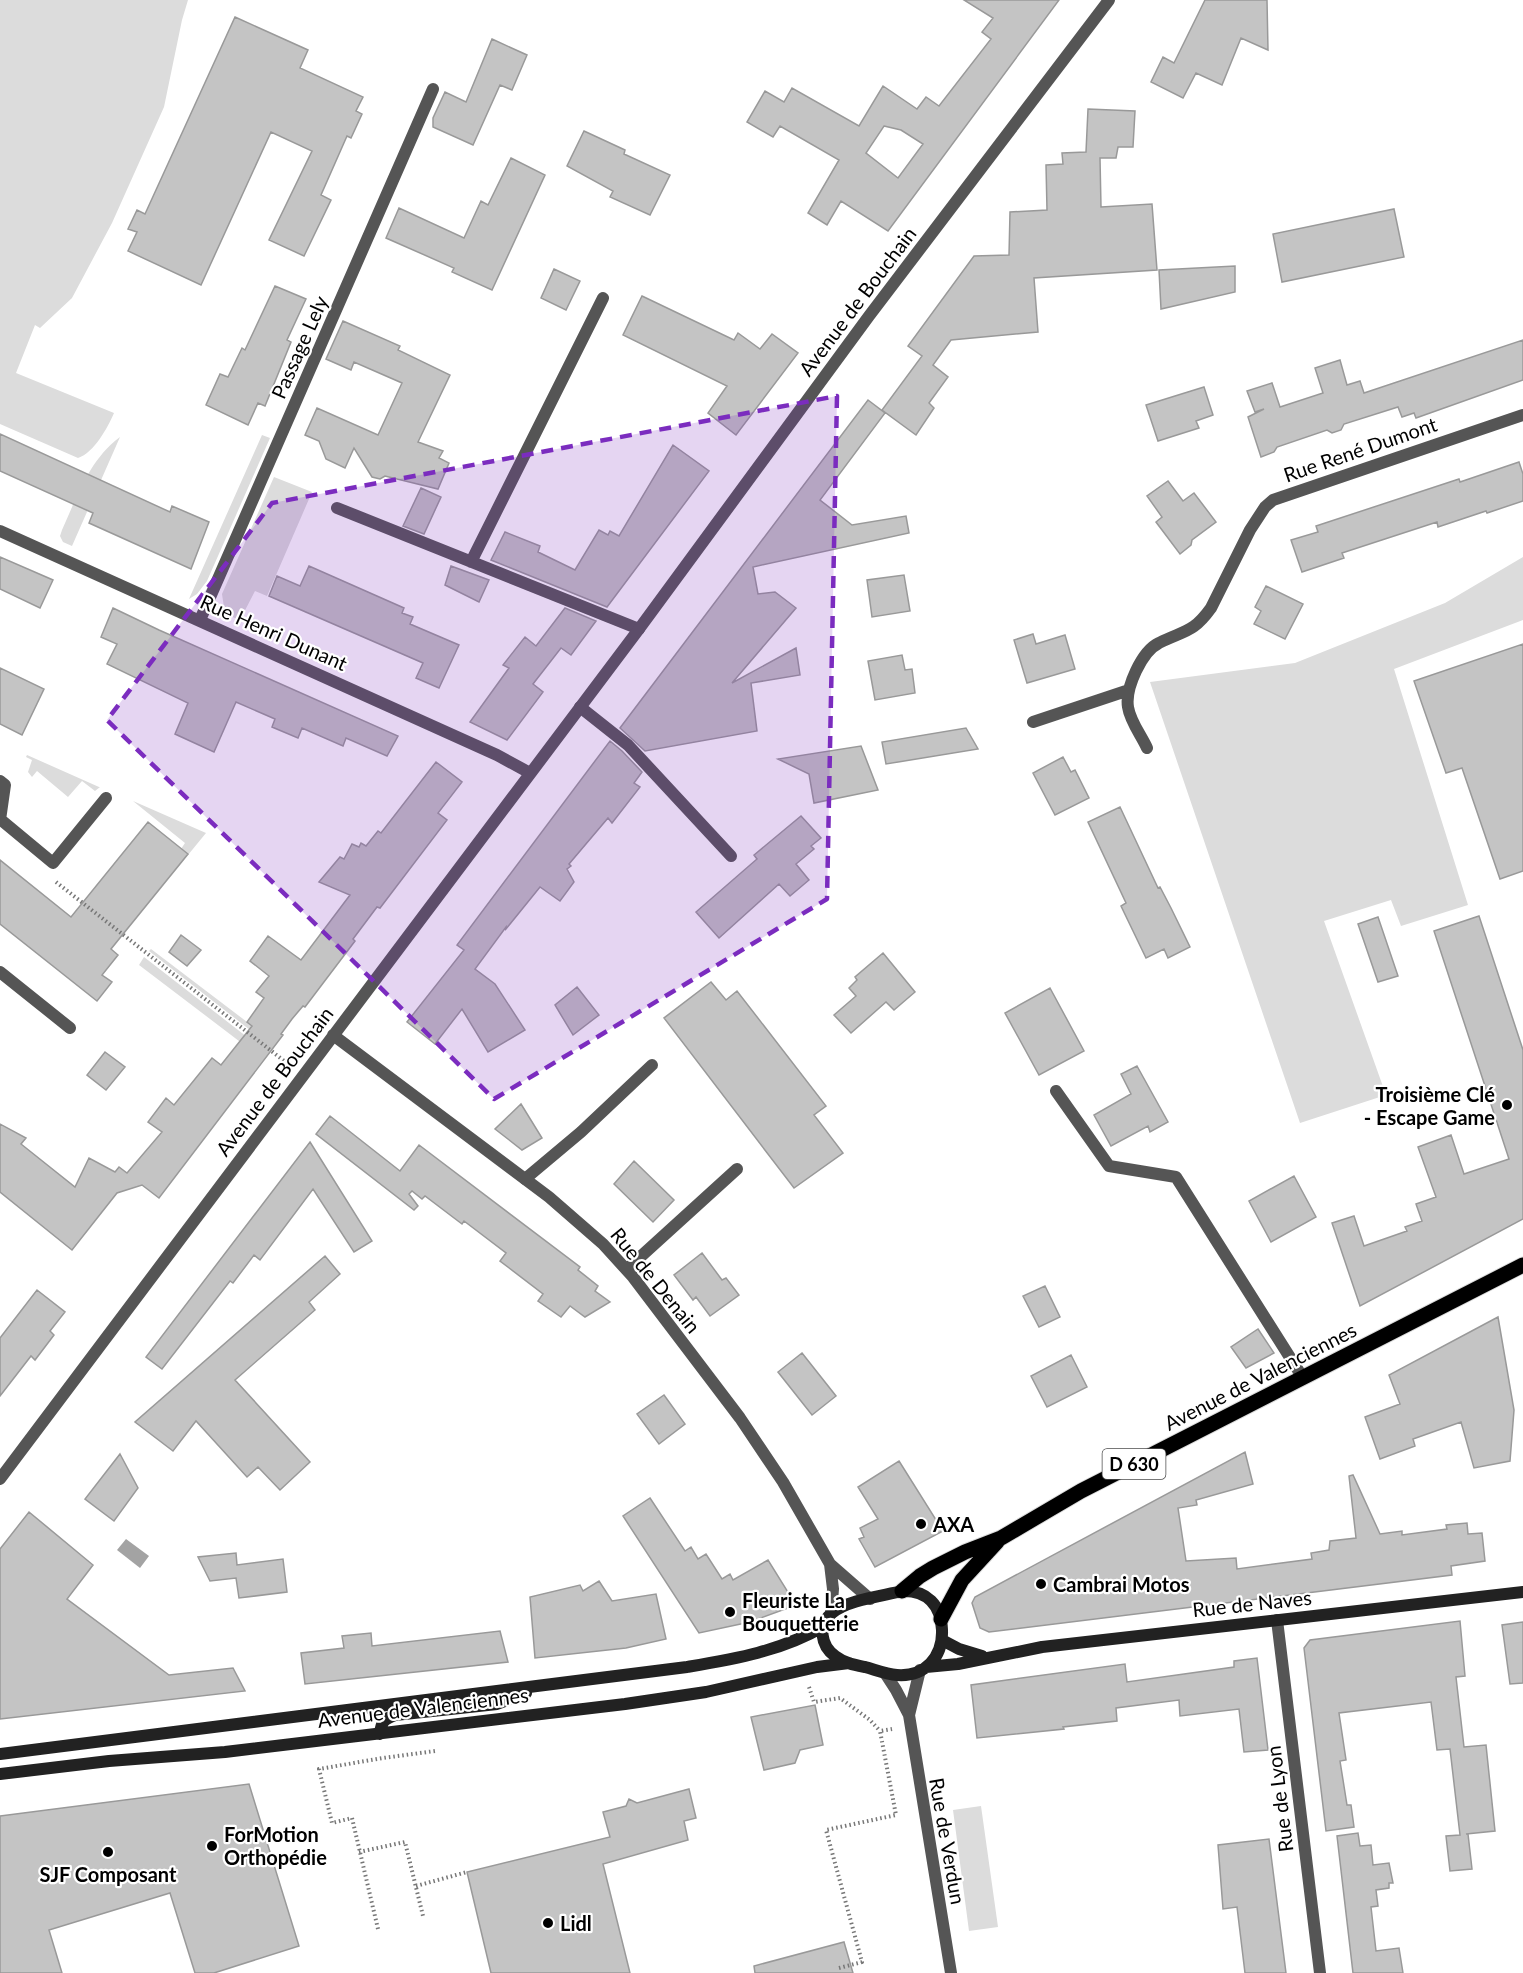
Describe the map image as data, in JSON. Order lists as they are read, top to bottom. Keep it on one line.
{"streets":{"main road":["Avenue de Valenciennes","D 630","Rue de Naves"],"street":["Avenue de Bouchain","Passage Lely","Rue René Dumont","Rue Henri Dunant","Rue de Denain","Rue de Lyon","Rue de Verdun"]},"crossings":[["Avenue de Bouchain","Rue Henri Dunant"],["Avenue de Bouchain","Rue de Denain"],["Passage Lely","Rue Henri Dunant"],["Rue de Denain","Avenue de Valenciennes"],["Rue de Denain","Rue de Naves"],["Rue de Denain","Rue de Verdun"],["Avenue de Valenciennes","Rue de Naves"],["Avenue de Valenciennes","Rue de Verdun"],["Rue de Naves","Rue de Lyon"],["Rue de Naves","Rue de Verdun"]],"places":["Troisième Clé - Escape Game","AXA","Cambrai Motos","Fleuriste La Bouquetterie","ForMotion Orthopédie","SJF Composant","Lidl"]}
